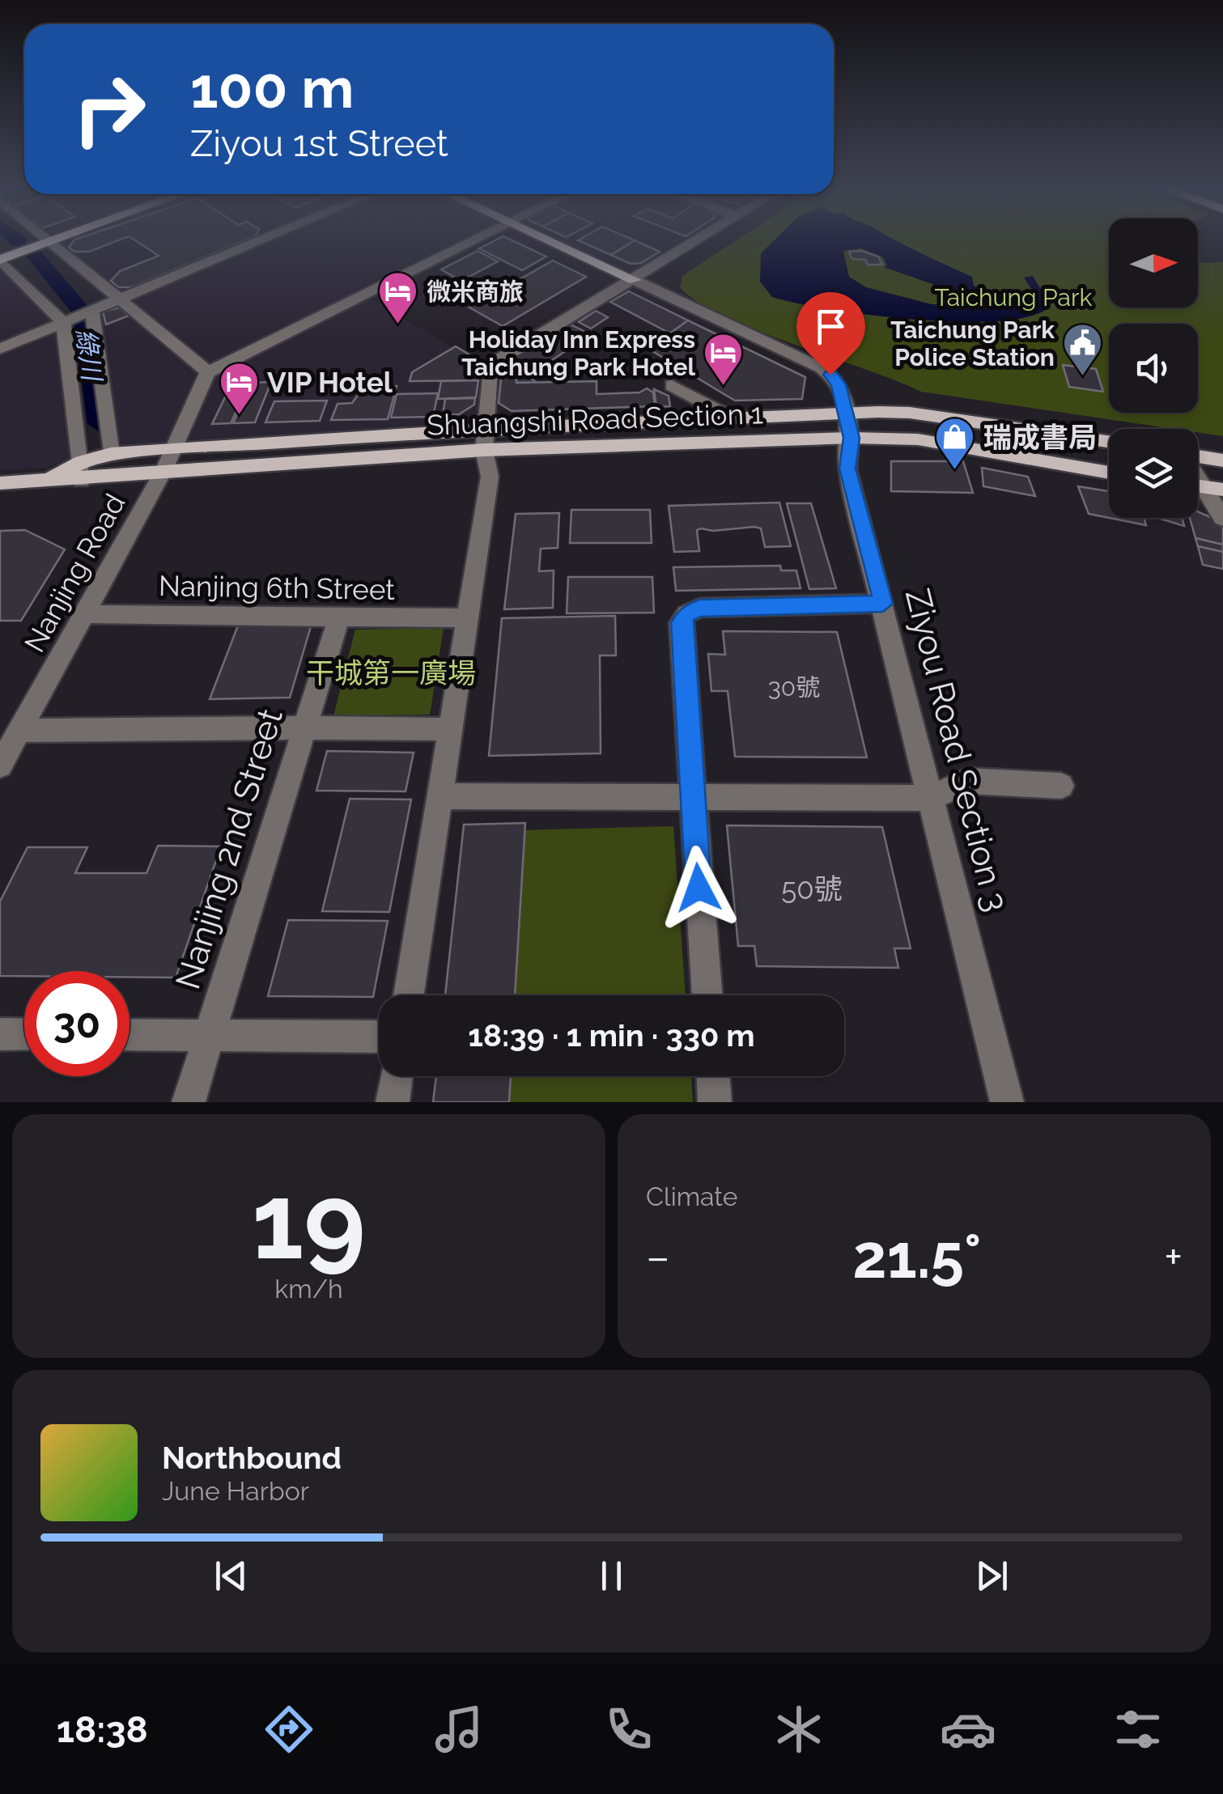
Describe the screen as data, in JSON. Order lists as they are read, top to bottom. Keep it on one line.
{"streets":{"main road":["Shuangshi Road Section 1"],"street":["Nanjing Road","Nanjing 6th Street","Ziyou Road Section 3","Nanjing 2nd Street"]},"crossings":[["Shuangshi Road Section 1","Nanjing Road"],["Shuangshi Road Section 1","Ziyou Road Section 3"],["Nanjing Road","Nanjing 6th Street"],["Nanjing 6th Street","Nanjing 2nd Street"]],"water":["綠川"],"parks":["Taichung Park","干城第一廣場"],"places":{"hotel":["微米商旅","Holiday Inn Express Taichung Park Hotel","VIP Hotel"],"public building":["Taichung Park Police Station"],"shop":["瑞成書局"]},"house_numbers":["30號","50號"],"north":"right","page":{"turn":["100 m","Ziyou 1st Street"],"limit":"30","trip":"18:39 · 1 min · 330 m","tile":[["19","km/h"],"Climate"],"heat":["−","21.5°","+"],"song":["Northbound","June Harbor"],"tabs":"18:38"}}
